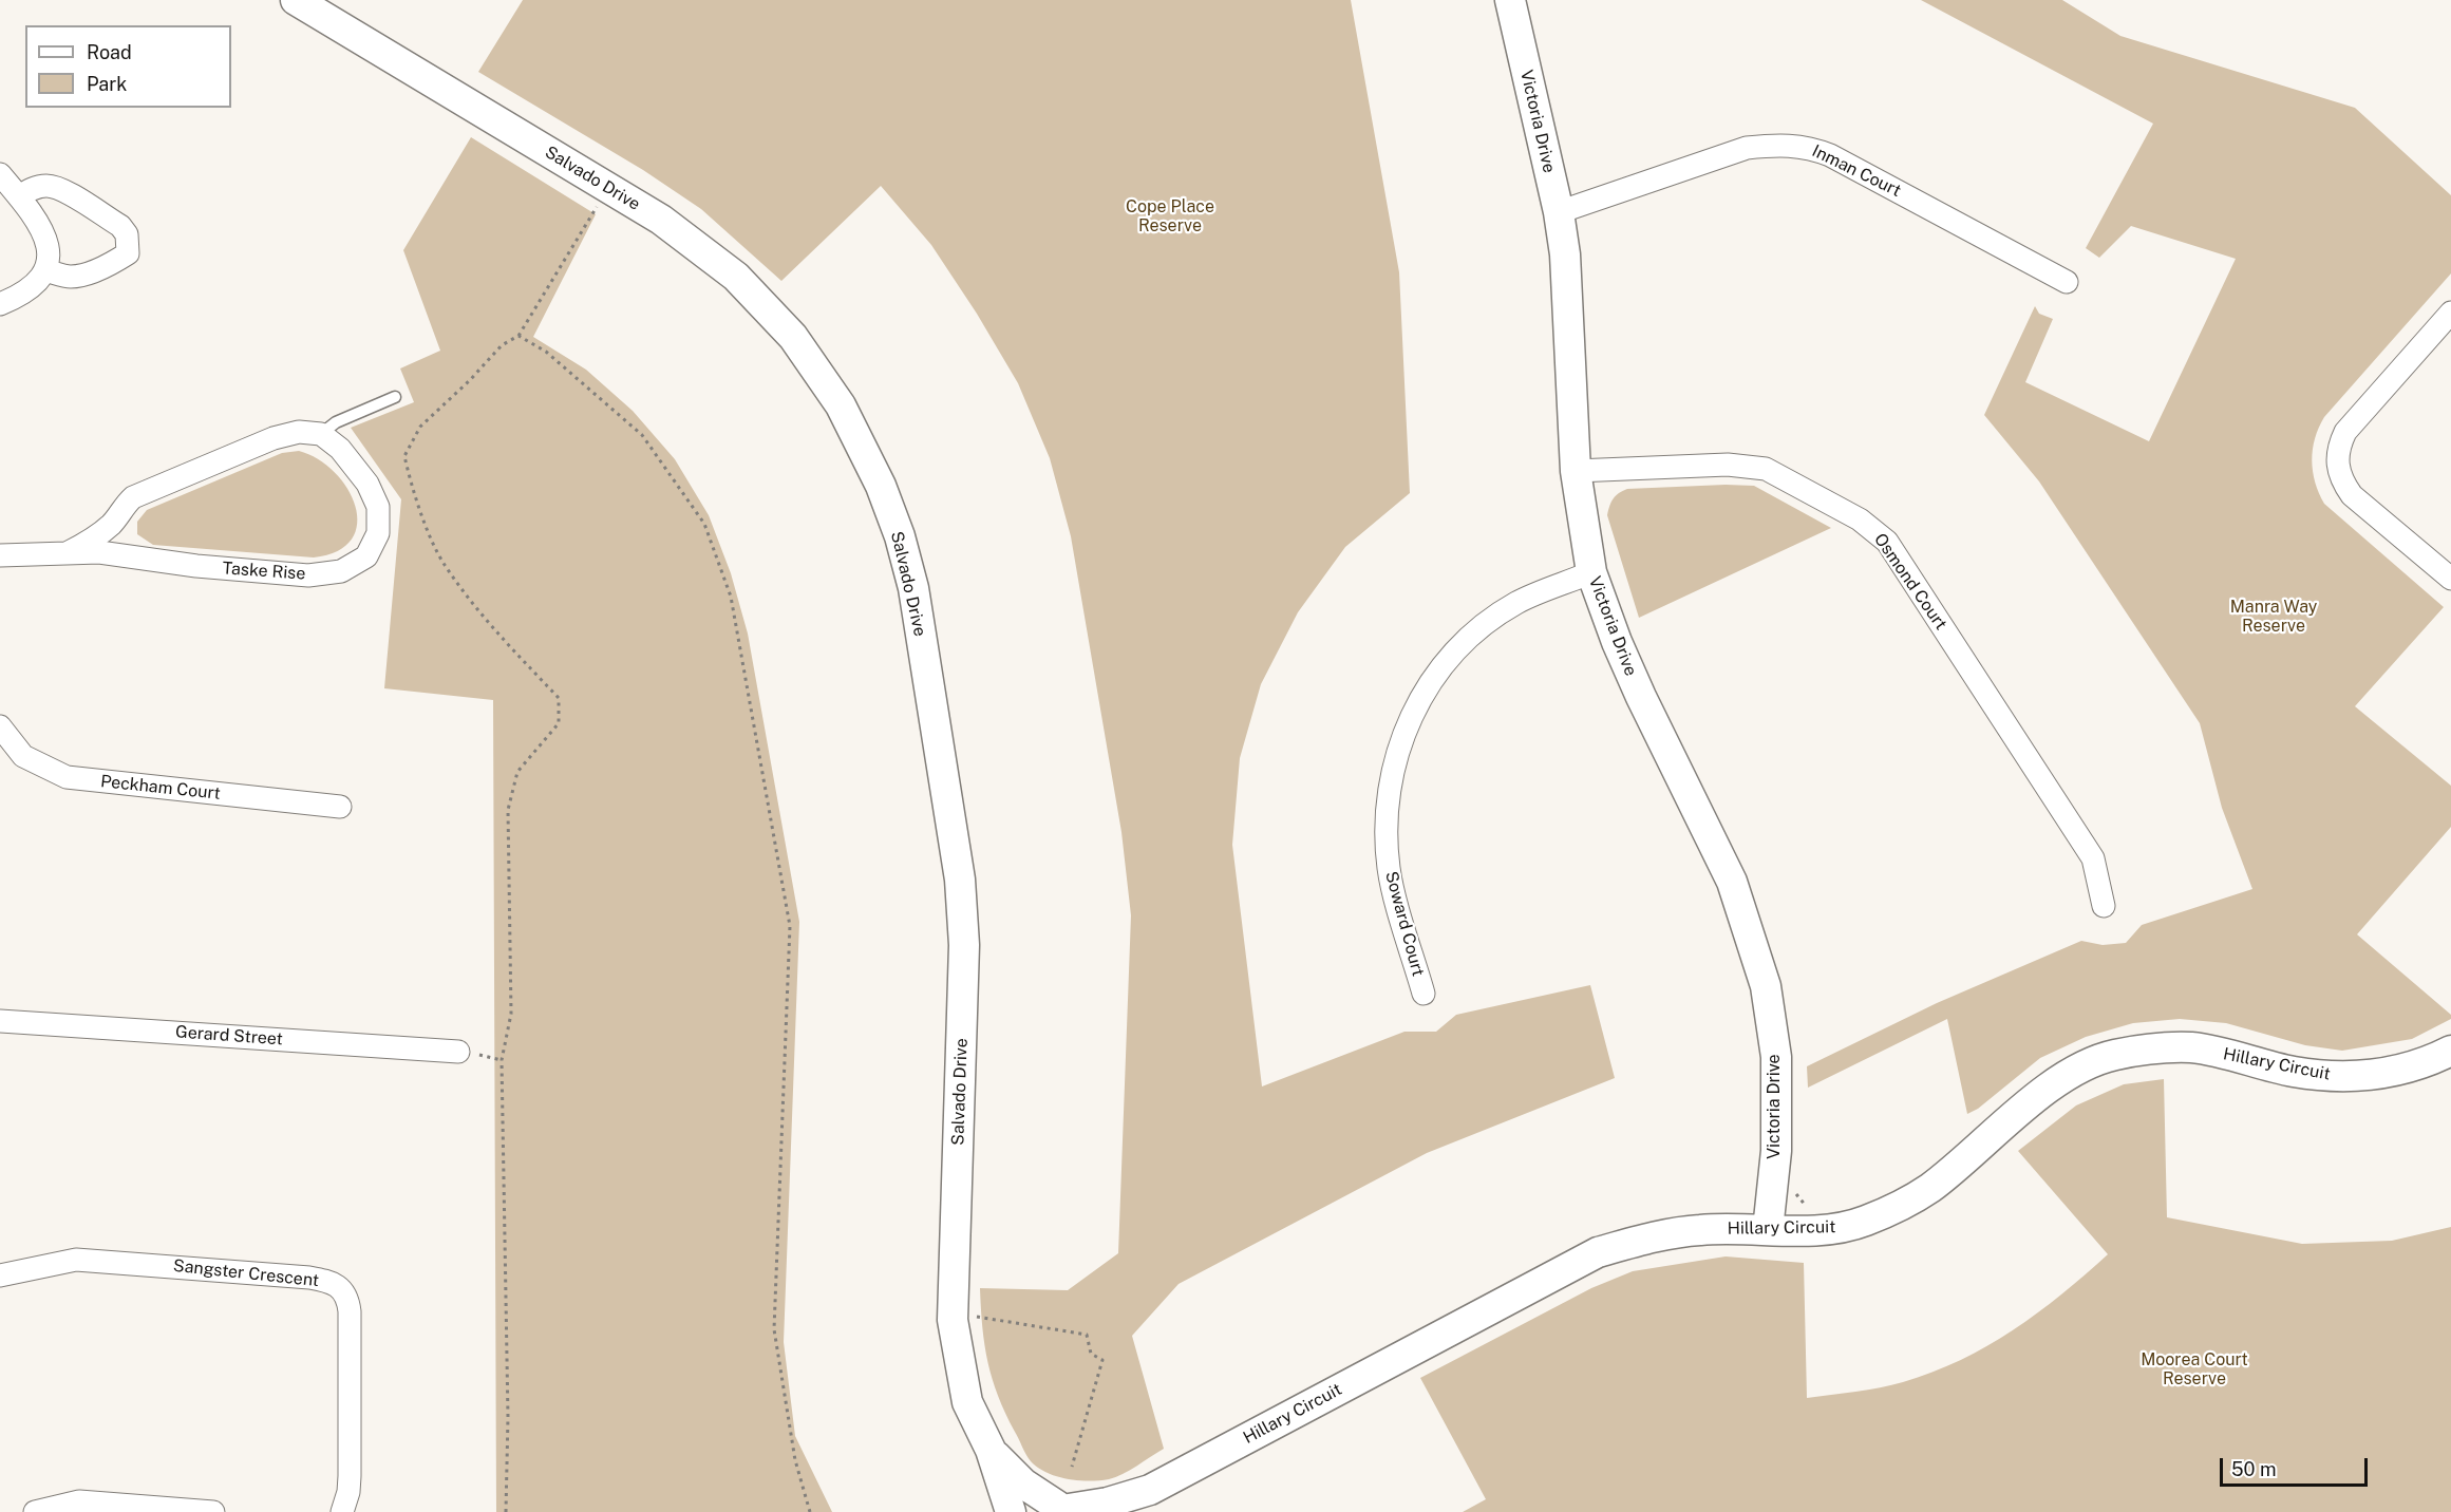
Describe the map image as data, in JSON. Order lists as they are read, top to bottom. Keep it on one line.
{"streets":{"street":["Victoria Drive","Inman Court","Salvado Drive","Taske Rise","Osmond Court","Peckham Court","Soward Court","Gerard Street","Hillary Circuit","Sangster Crescent"]},"crossings":[["Victoria Drive","Inman Court"],["Victoria Drive","Osmond Court"],["Victoria Drive","Soward Court"],["Victoria Drive","Hillary Circuit"],["Salvado Drive","Hillary Circuit"]],"parks":["Cope Place Reserve","Manra Way Reserve","Moorea Court Reserve"],"legend":["Road","Park"],"scale_bar":"50 m"}
